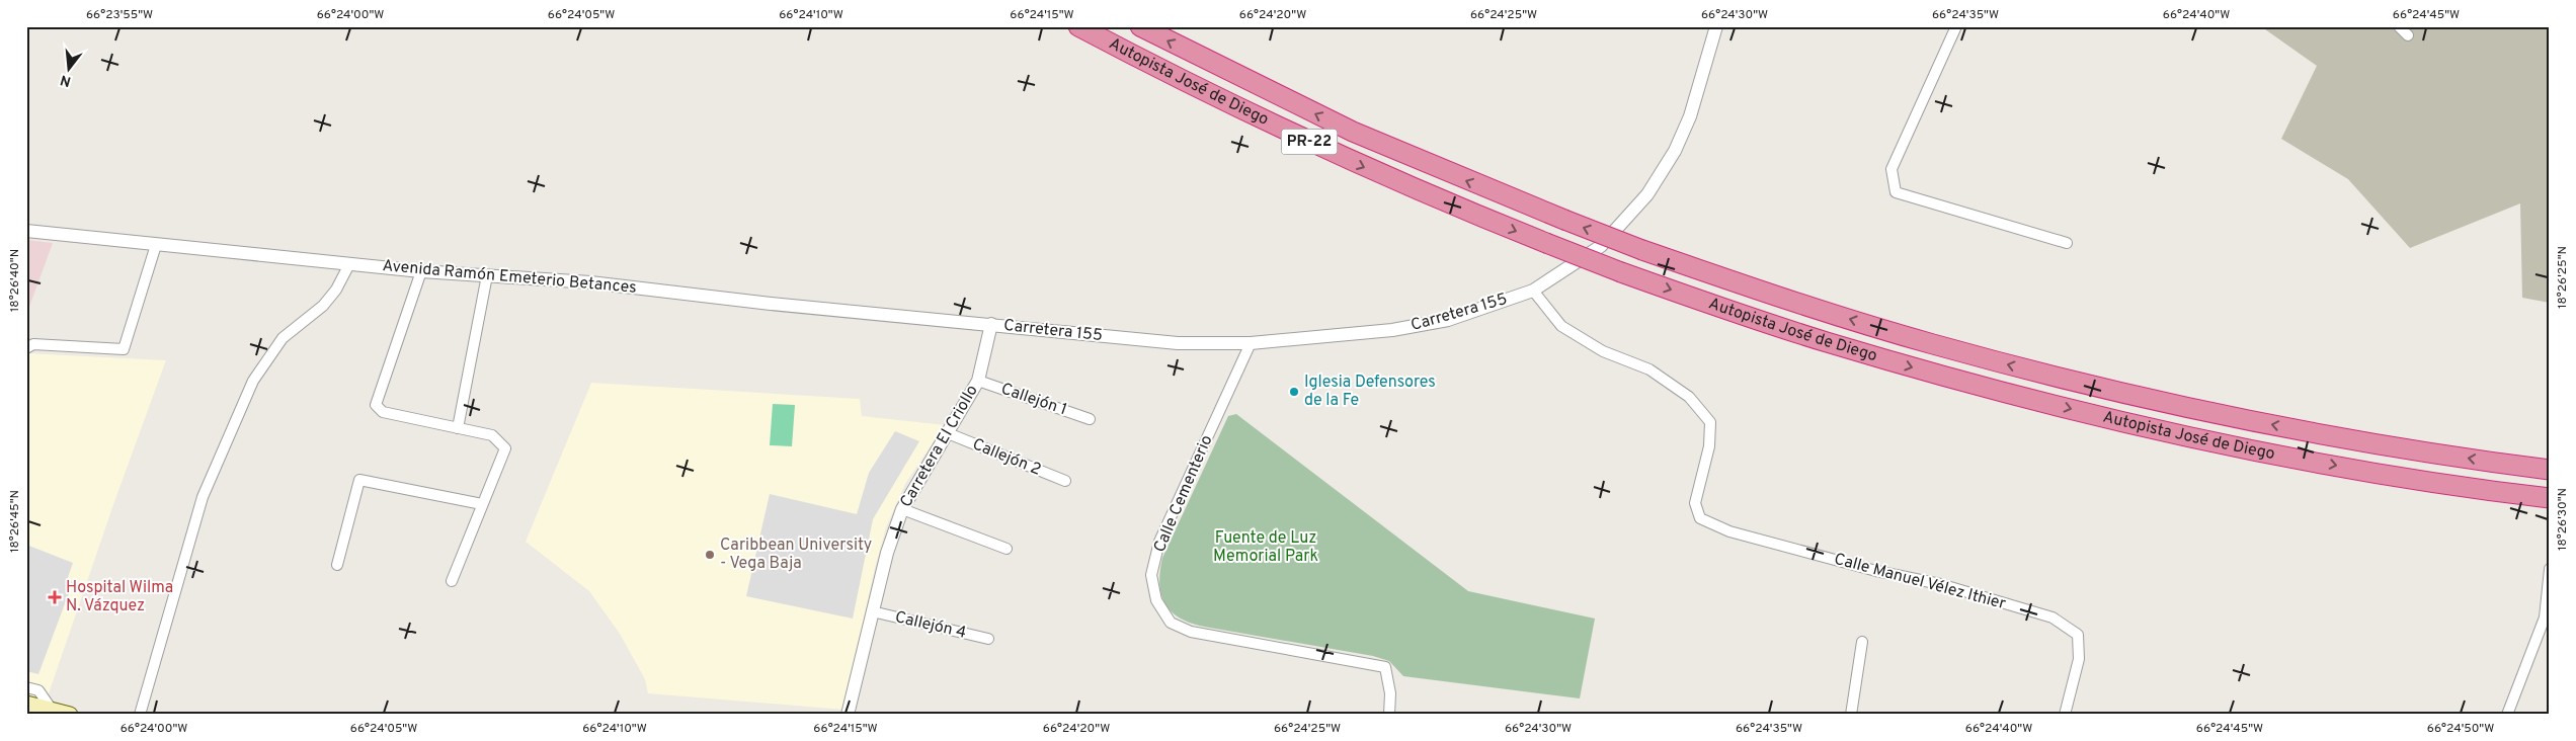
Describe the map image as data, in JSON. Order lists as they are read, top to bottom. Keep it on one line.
{"streets":{"highway":["Autopista José de Diego","PR-22"],"street":["Avenida Ramón Emeterio Betances","Carretera 155","Callejón 1","Carretera El Criollo","Callejón 2","Calle Cementerio","Calle Manuel Vélez Ithier","Callejón 4"]},"crossings":[["Avenida Ramón Emeterio Betances","Carretera 155"],["Avenida Ramón Emeterio Betances","Carretera El Criollo"],["Carretera 155","Carretera El Criollo"],["Carretera 155","Calle Cementerio"],["Carretera 155","Calle Manuel Vélez Ithier"],["Callejón 1","Carretera El Criollo"],["Carretera El Criollo","Callejón 2"],["Carretera El Criollo","Callejón 4"]],"parks":["Fuente de Luz Memorial Park"],"places":{"other":["Iglesia Defensores de la Fe","Caribbean University - Vega Baja"],"health":["Hospital Wilma N. Vázquez"]},"north":"bottom","coordinates":["66°23'55\"W","66°24'00\"W","66°24'05\"W","66°24'10\"W","66°24'15\"W","66°24'20\"W","66°24'25\"W","66°24'30\"W","66°24'35\"W","66°24'40\"W","66°24'45\"W","18°26'25\"N","18°26'40\"N","18°26'30\"N","18°26'45\"N","66°24'50\"W"]}
